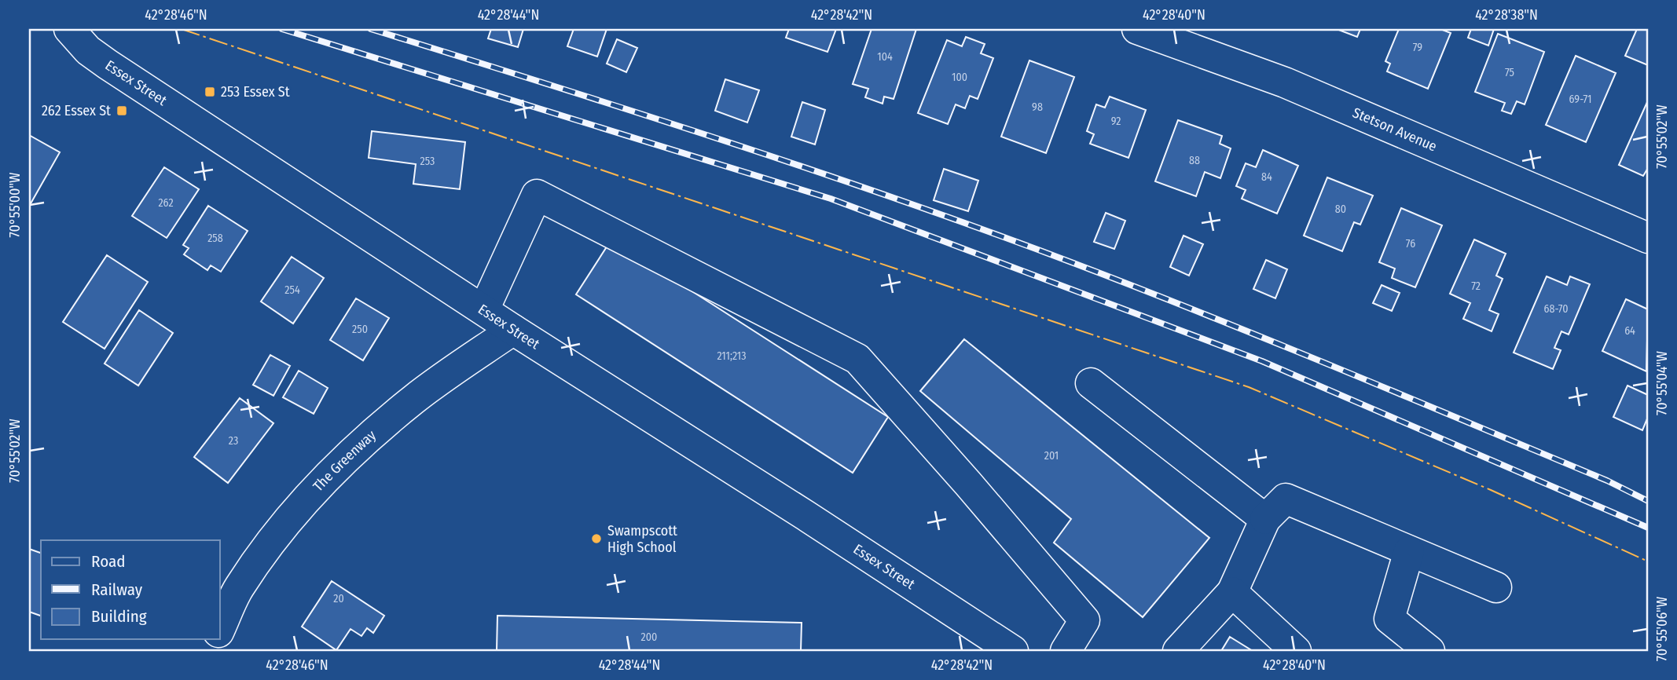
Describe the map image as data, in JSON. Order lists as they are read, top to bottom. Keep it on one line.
{"streets":{"main road":["Essex Street","Stetson Avenue","The Greenway"]},"crossings":[["Essex Street","The Greenway"]],"places":{"transit":["253 Essex St","262 Essex St"],"other":["Swampscott High School"]},"house_numbers":["79","104","75","100","69-71","98","92","88","253","84","262","80","258","76","72","254","68-70","250","64","211;213","23","201","20","200"],"legend":["Road","Railway","Building"],"coordinates":["42°28'46\"N","42°28'44\"N","42°28'42\"N","42°28'40\"N","42°28'38\"N","70°55'02\"W","70°55'00\"W","70°55'04\"W","70°55'06\"W"]}
